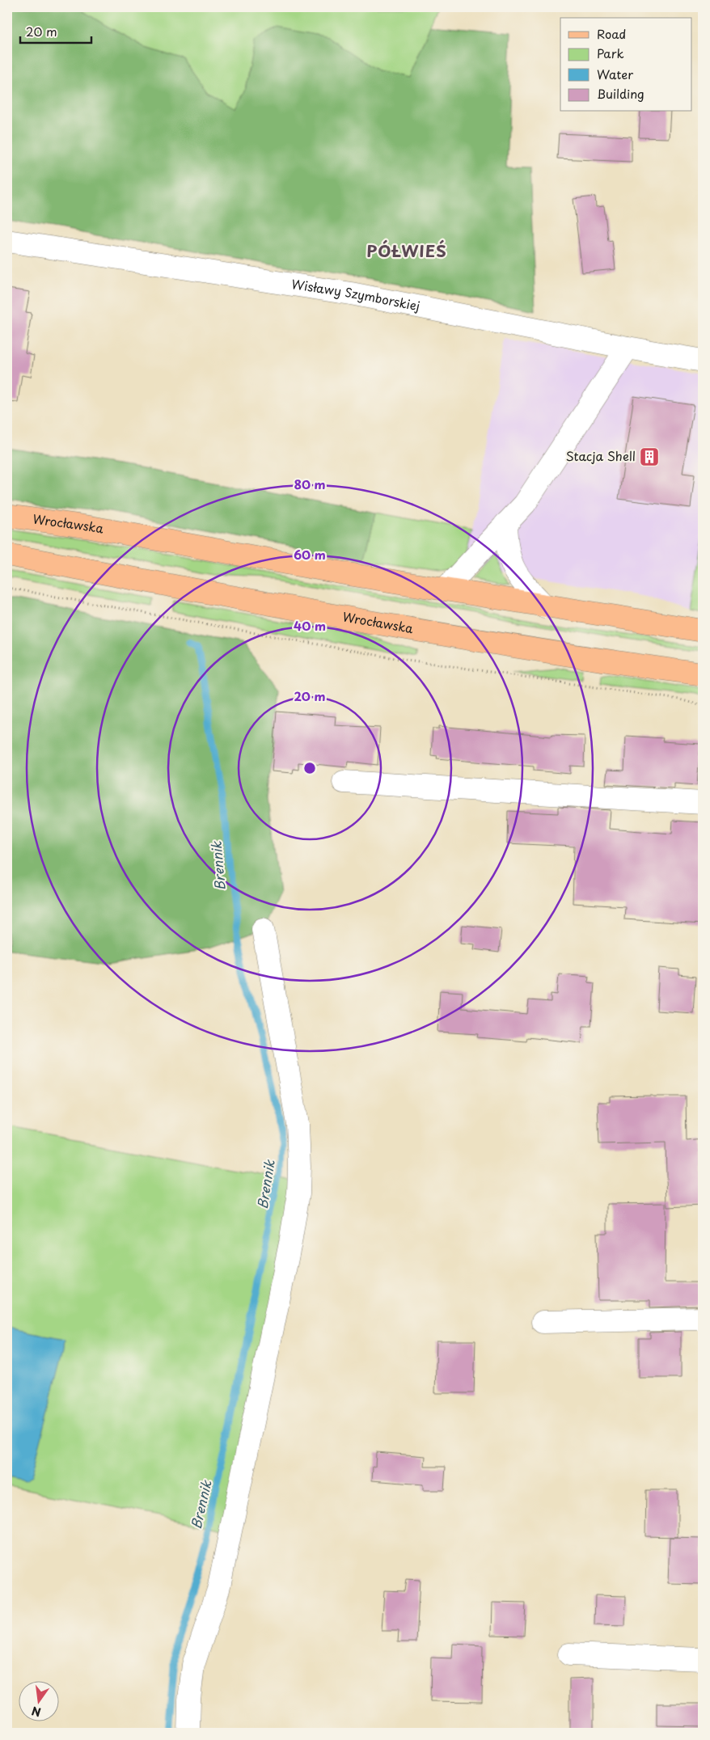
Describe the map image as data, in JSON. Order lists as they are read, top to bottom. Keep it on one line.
{"streets":{"main road":["Wrocławska"],"street":["Wisławy Szymborskiej"]},"districts":["PÓŁWIEŚ"],"water":["Brennik"],"places":{"building":["Stacja Shell"]},"legend":["Road","Park","Water","Building"],"scale_bar":"20 m","north":"bottom","rings":["80 m","60 m","40 m","20 m"]}
